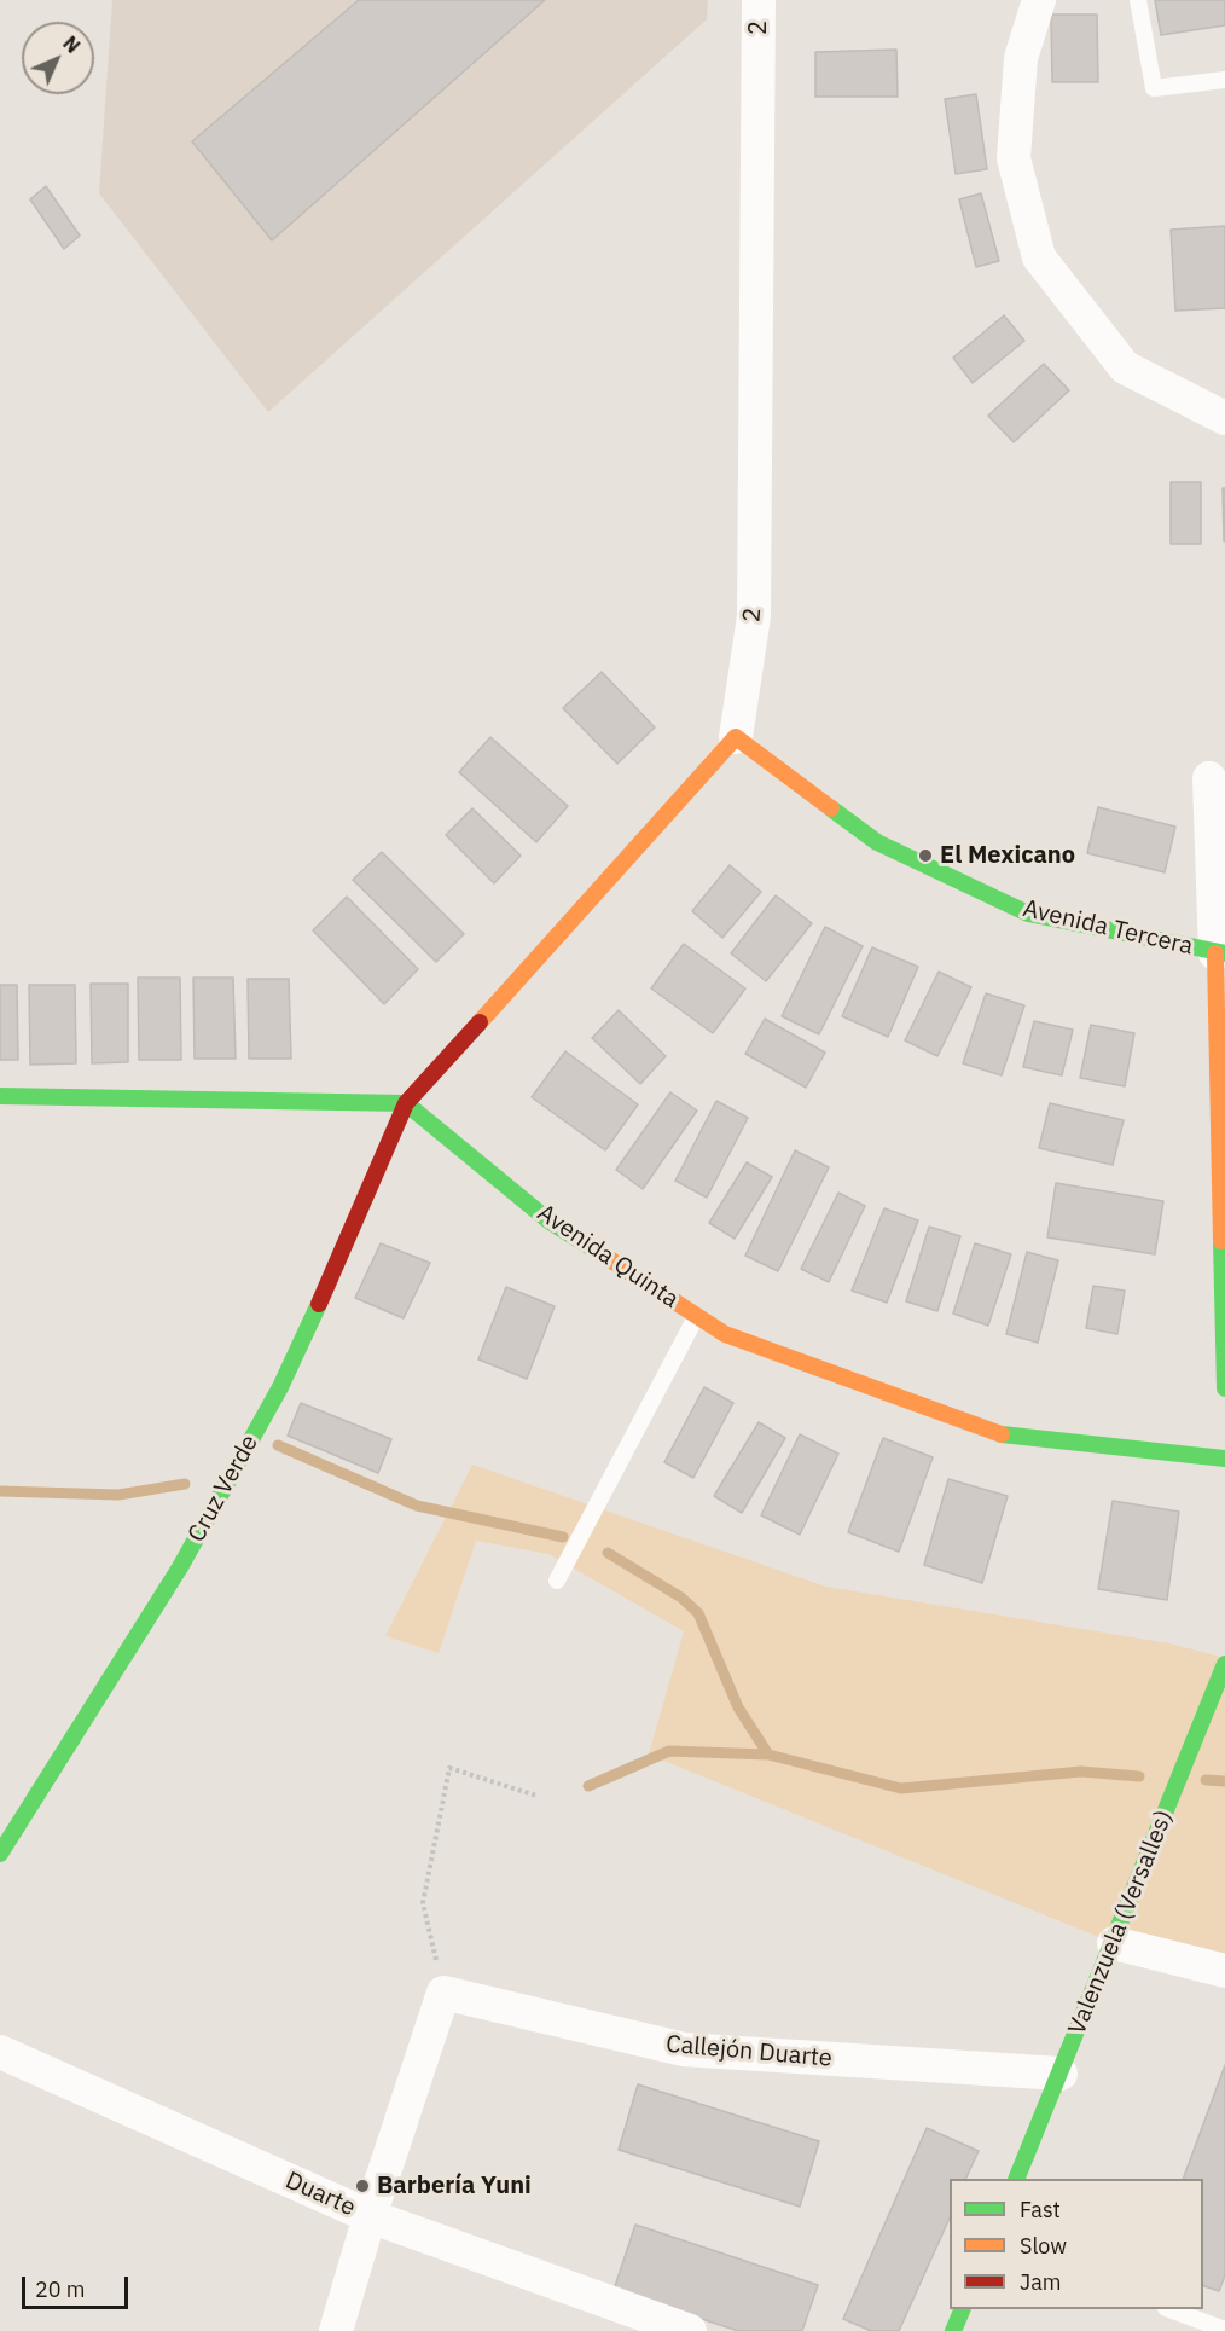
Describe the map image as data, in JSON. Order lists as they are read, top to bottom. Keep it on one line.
{"streets":{"street":["2","Avenida Tercera","Avenida Quinta","Cruz Verde","Valenzuela (Versalles)","Callejón Duarte","Duarte"]},"crossings":[["2","Avenida Tercera"],["Avenida Quinta","Cruz Verde"],["Valenzuela (Versalles)","Callejón Duarte"]],"places":["El Mexicano","Barbería Yuni"],"legend":["Fast","Slow","Jam"],"scale_bar":"20 m","north":"top right"}
